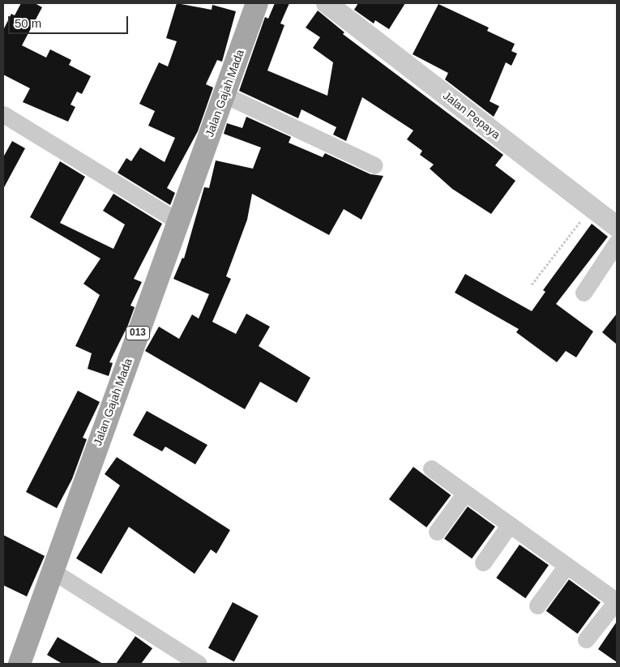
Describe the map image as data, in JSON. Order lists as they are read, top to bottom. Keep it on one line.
{"streets":{"main road":["Jalan Gajah Mada","013"],"street":["Jalan Pepaya"]},"scale_bar":"50 m"}
